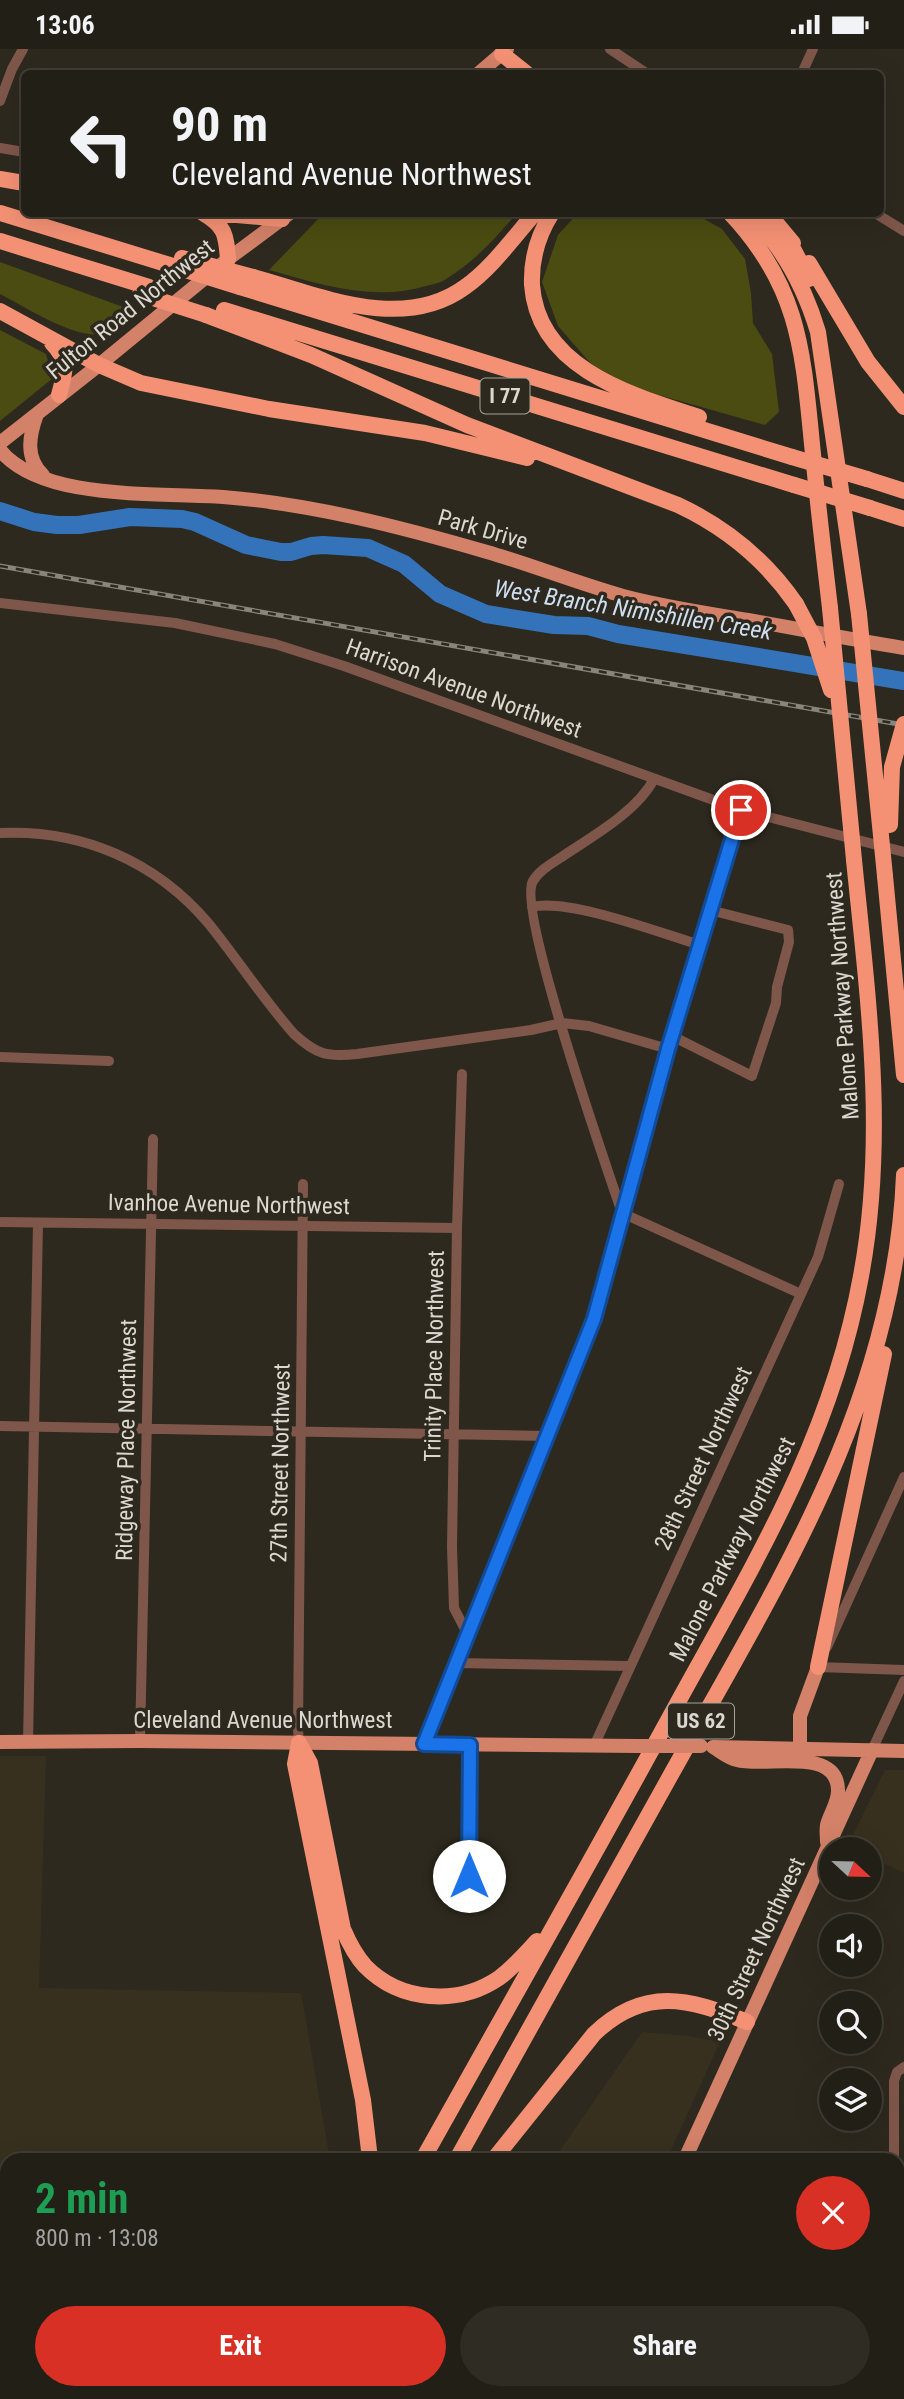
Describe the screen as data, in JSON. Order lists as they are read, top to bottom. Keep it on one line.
{"streets":{"highway":["I 77","Malone Parkway Northwest","US 62"],"main road":["Fulton Road Northwest","Park Drive","Cleveland Avenue Northwest","30th Street Northwest"],"street":["Harrison Avenue Northwest","Ivanhoe Avenue Northwest","Trinity Place Northwest","Ridgeway Place Northwest","28th Street Northwest","27th Street Northwest"]},"crossings":[["Ivanhoe Avenue Northwest","Trinity Place Northwest"],["Ivanhoe Avenue Northwest","Ridgeway Place Northwest"],["Ivanhoe Avenue Northwest","27th Street Northwest"],["Ridgeway Place Northwest","Cleveland Avenue Northwest"],["28th Street Northwest","Cleveland Avenue Northwest"],["27th Street Northwest","Cleveland Avenue Northwest"],["Cleveland Avenue Northwest","30th Street Northwest"]],"water":["West Branch Nimishillen Creek"],"north":"right","page":{"status":"13:06","turn":["90 m","Cleveland Avenue Northwest"],"heading":["2 min","800 m · 13:08"],"buttons":["Exit","Share"]}}
